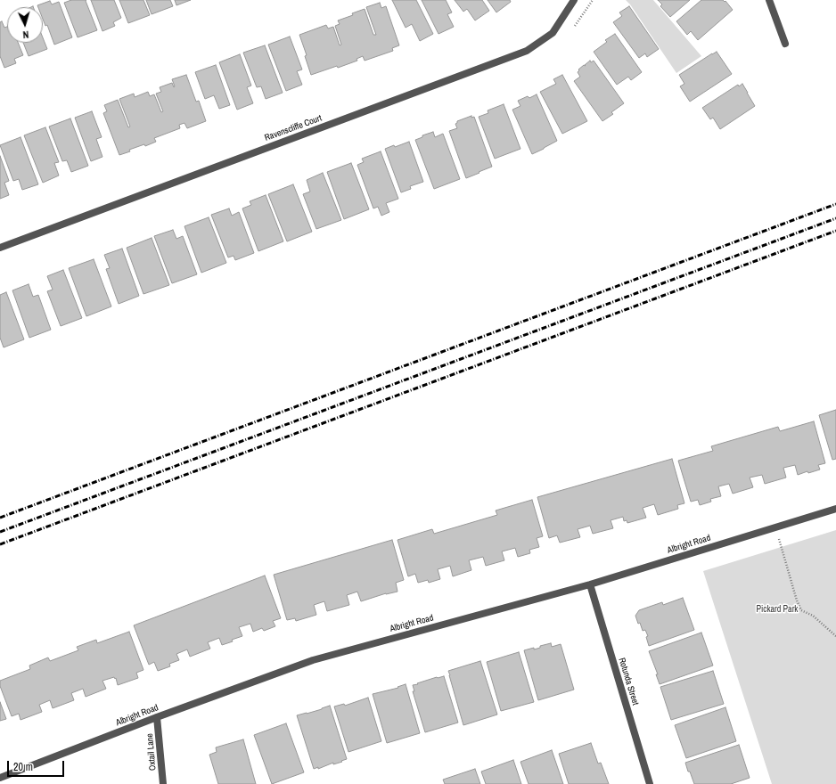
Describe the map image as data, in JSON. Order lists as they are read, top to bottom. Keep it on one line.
{"streets":{"street":["Ravenscliffe Court","Albright Road","Rotunda Street","Oxtail Lane"]},"crossings":[["Albright Road","Rotunda Street"],["Albright Road","Oxtail Lane"]],"parks":["Pickard Park"],"scale_bar":"20 m","north":"bottom"}
